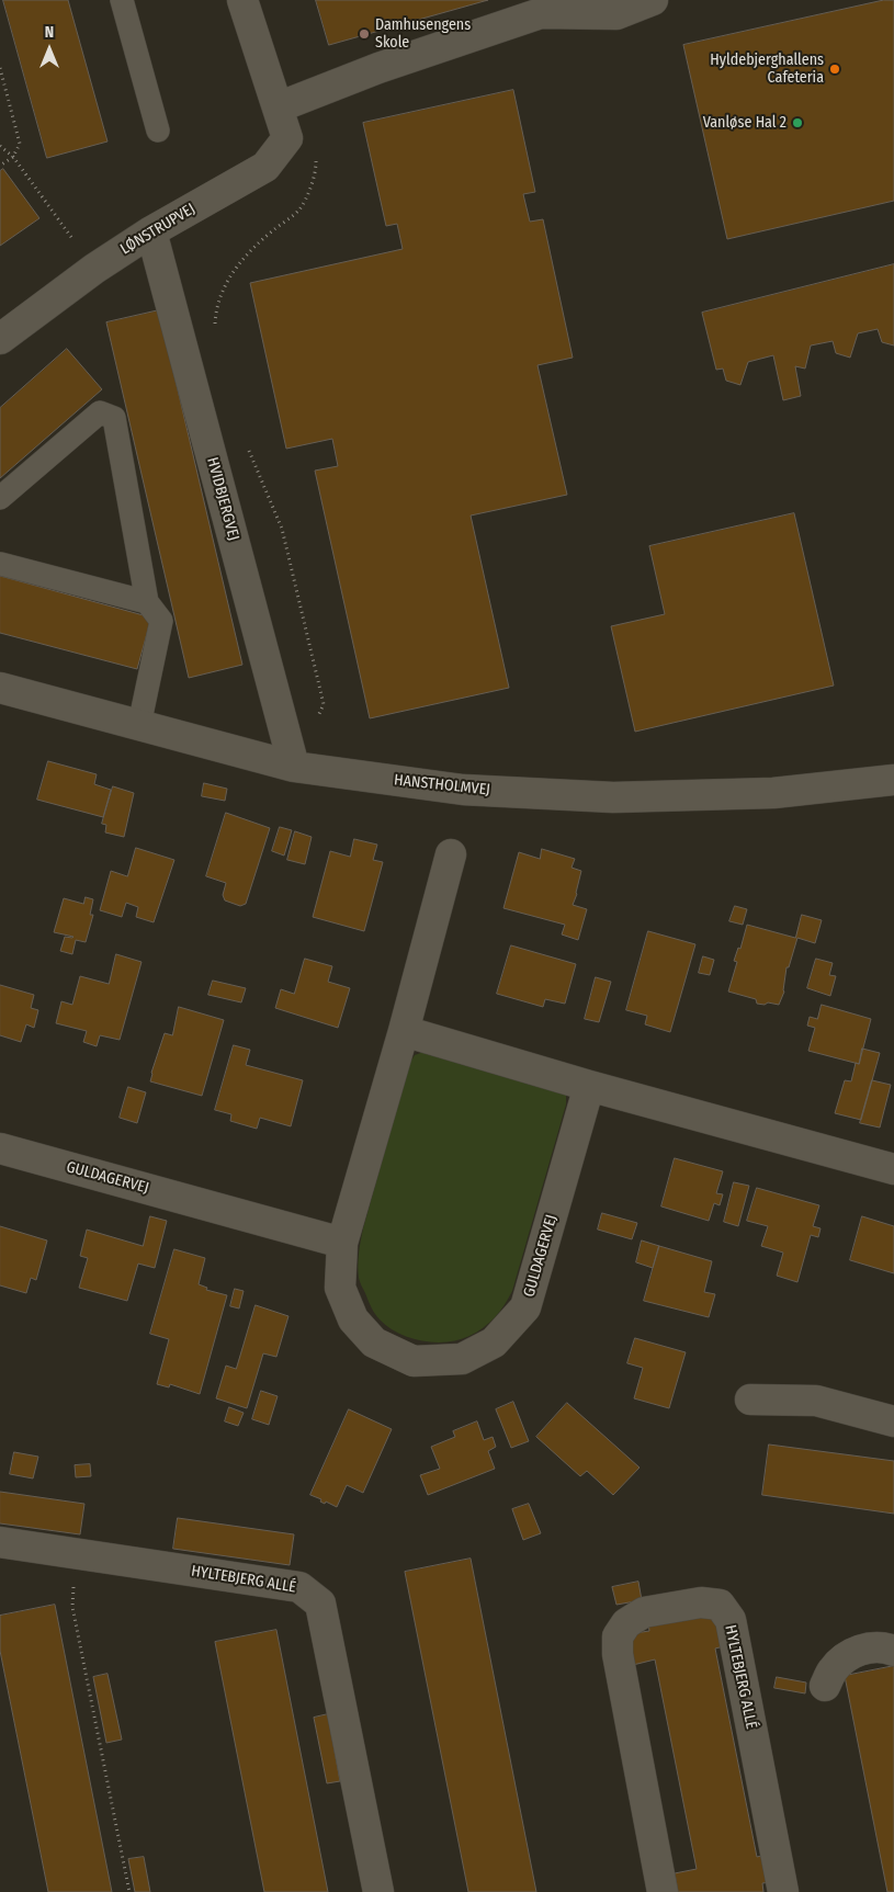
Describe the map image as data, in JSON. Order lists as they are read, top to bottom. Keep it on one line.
{"streets":{"street":["LØNSTRUPVEJ","HVIDBJERGVEJ","HANSTHOLMVEJ","GULDAGERVEJ","HYLTEBJERG ALLÉ"]},"crossings":[["LØNSTRUPVEJ","HVIDBJERGVEJ"],["HVIDBJERGVEJ","HANSTHOLMVEJ"]],"places":["Damhusengens Skole","Hyldebjerghallens Cafeteria","Vanløse Hal 2"],"north":"top"}
